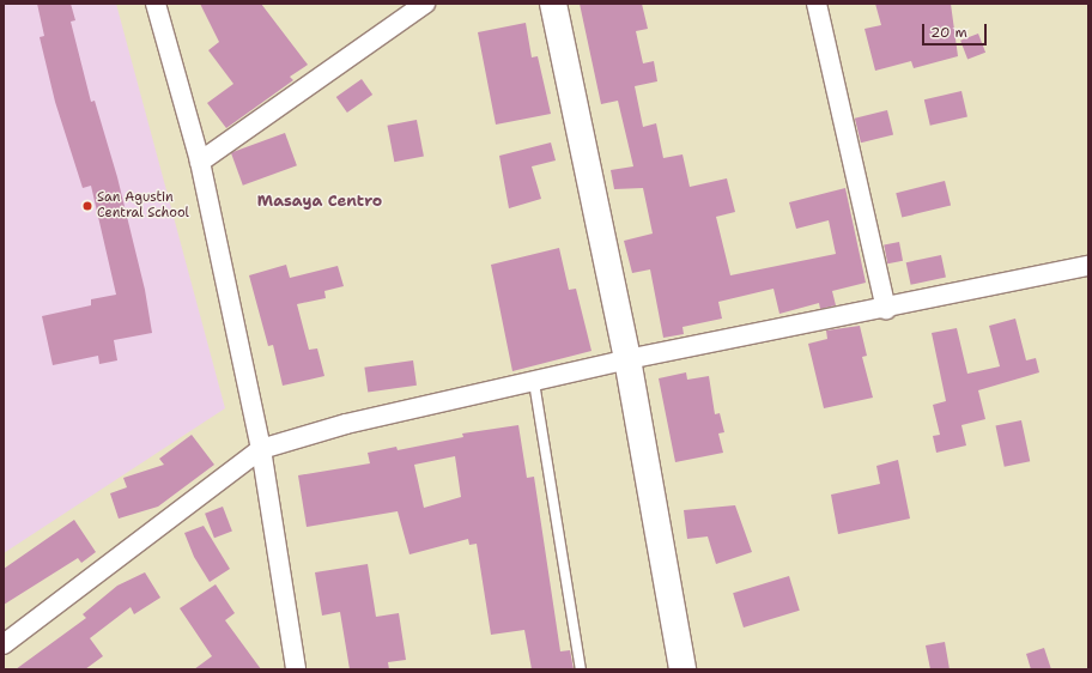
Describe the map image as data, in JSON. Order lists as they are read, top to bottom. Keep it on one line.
{"districts":["Masaya Centro"],"places":["San Agustin Central School"],"scale_bar":"20 m"}
